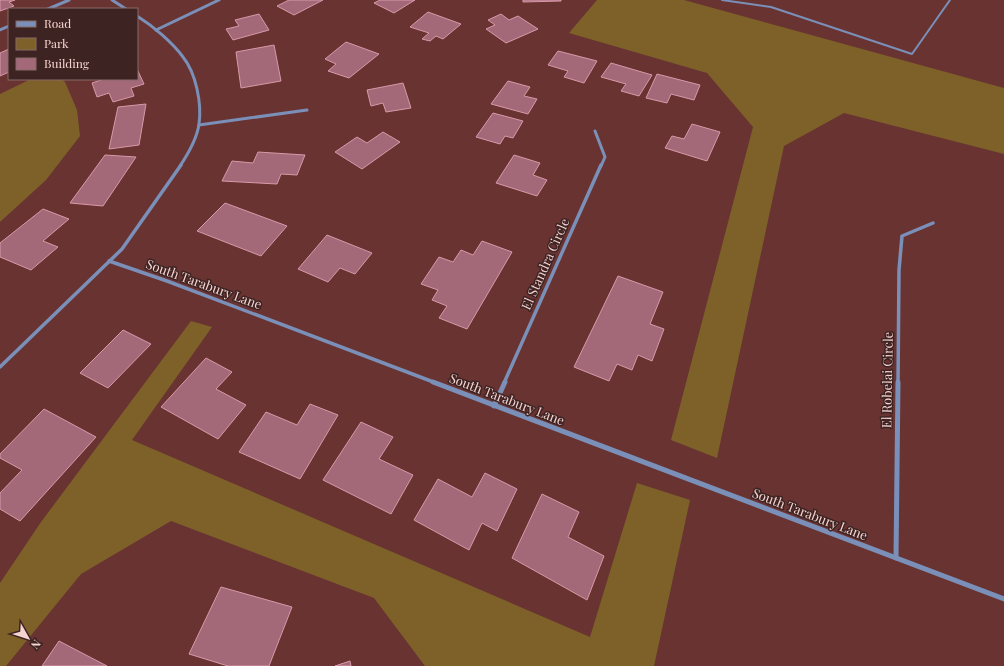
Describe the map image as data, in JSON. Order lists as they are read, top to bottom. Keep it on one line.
{"streets":{"street":["El Standra Circle","South Tarabury Lane","El Robelai Circle"]},"crossings":[["El Standra Circle","South Tarabury Lane"],["South Tarabury Lane","El Robelai Circle"]],"legend":["Road","Park","Building"],"north":"bottom right"}
